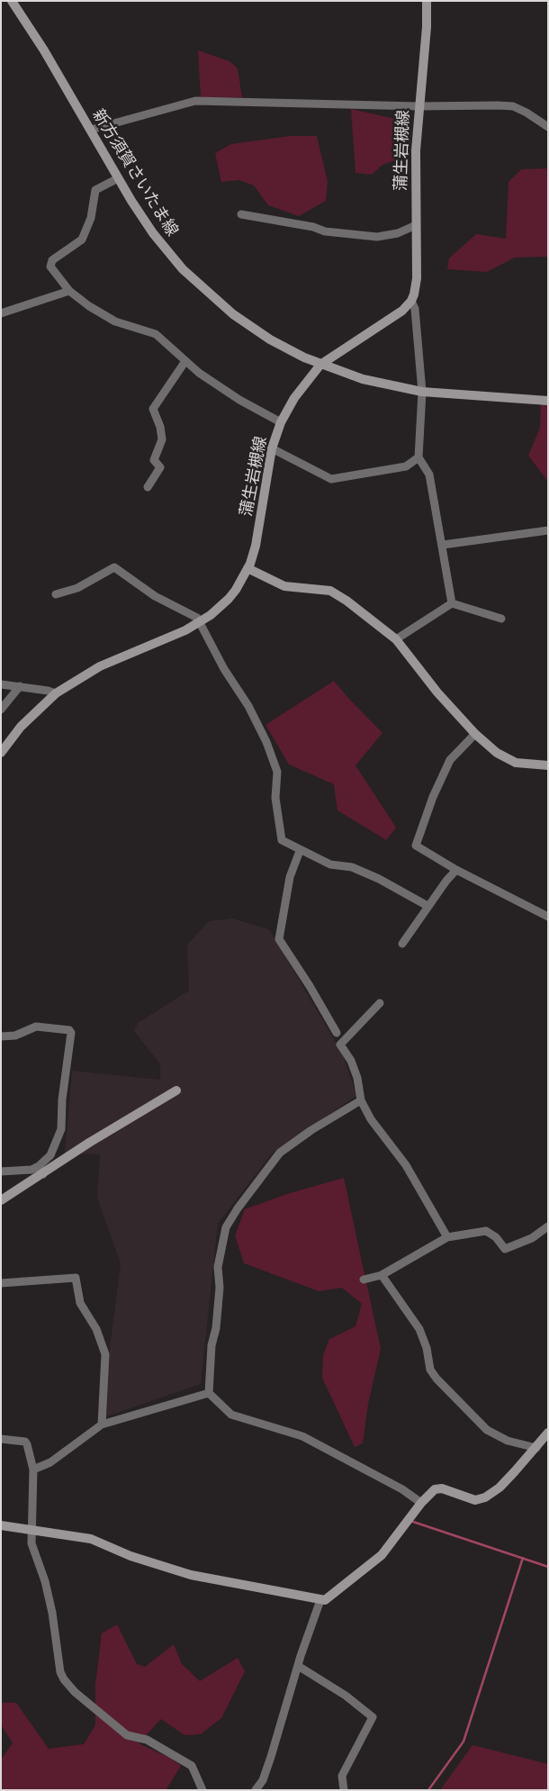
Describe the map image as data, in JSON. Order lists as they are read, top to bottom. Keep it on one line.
{"streets":{"main road":["蒲生岩槻線","新方須賀さいたま線"]},"crossings":[["蒲生岩槻線","新方須賀さいたま線"]]}
